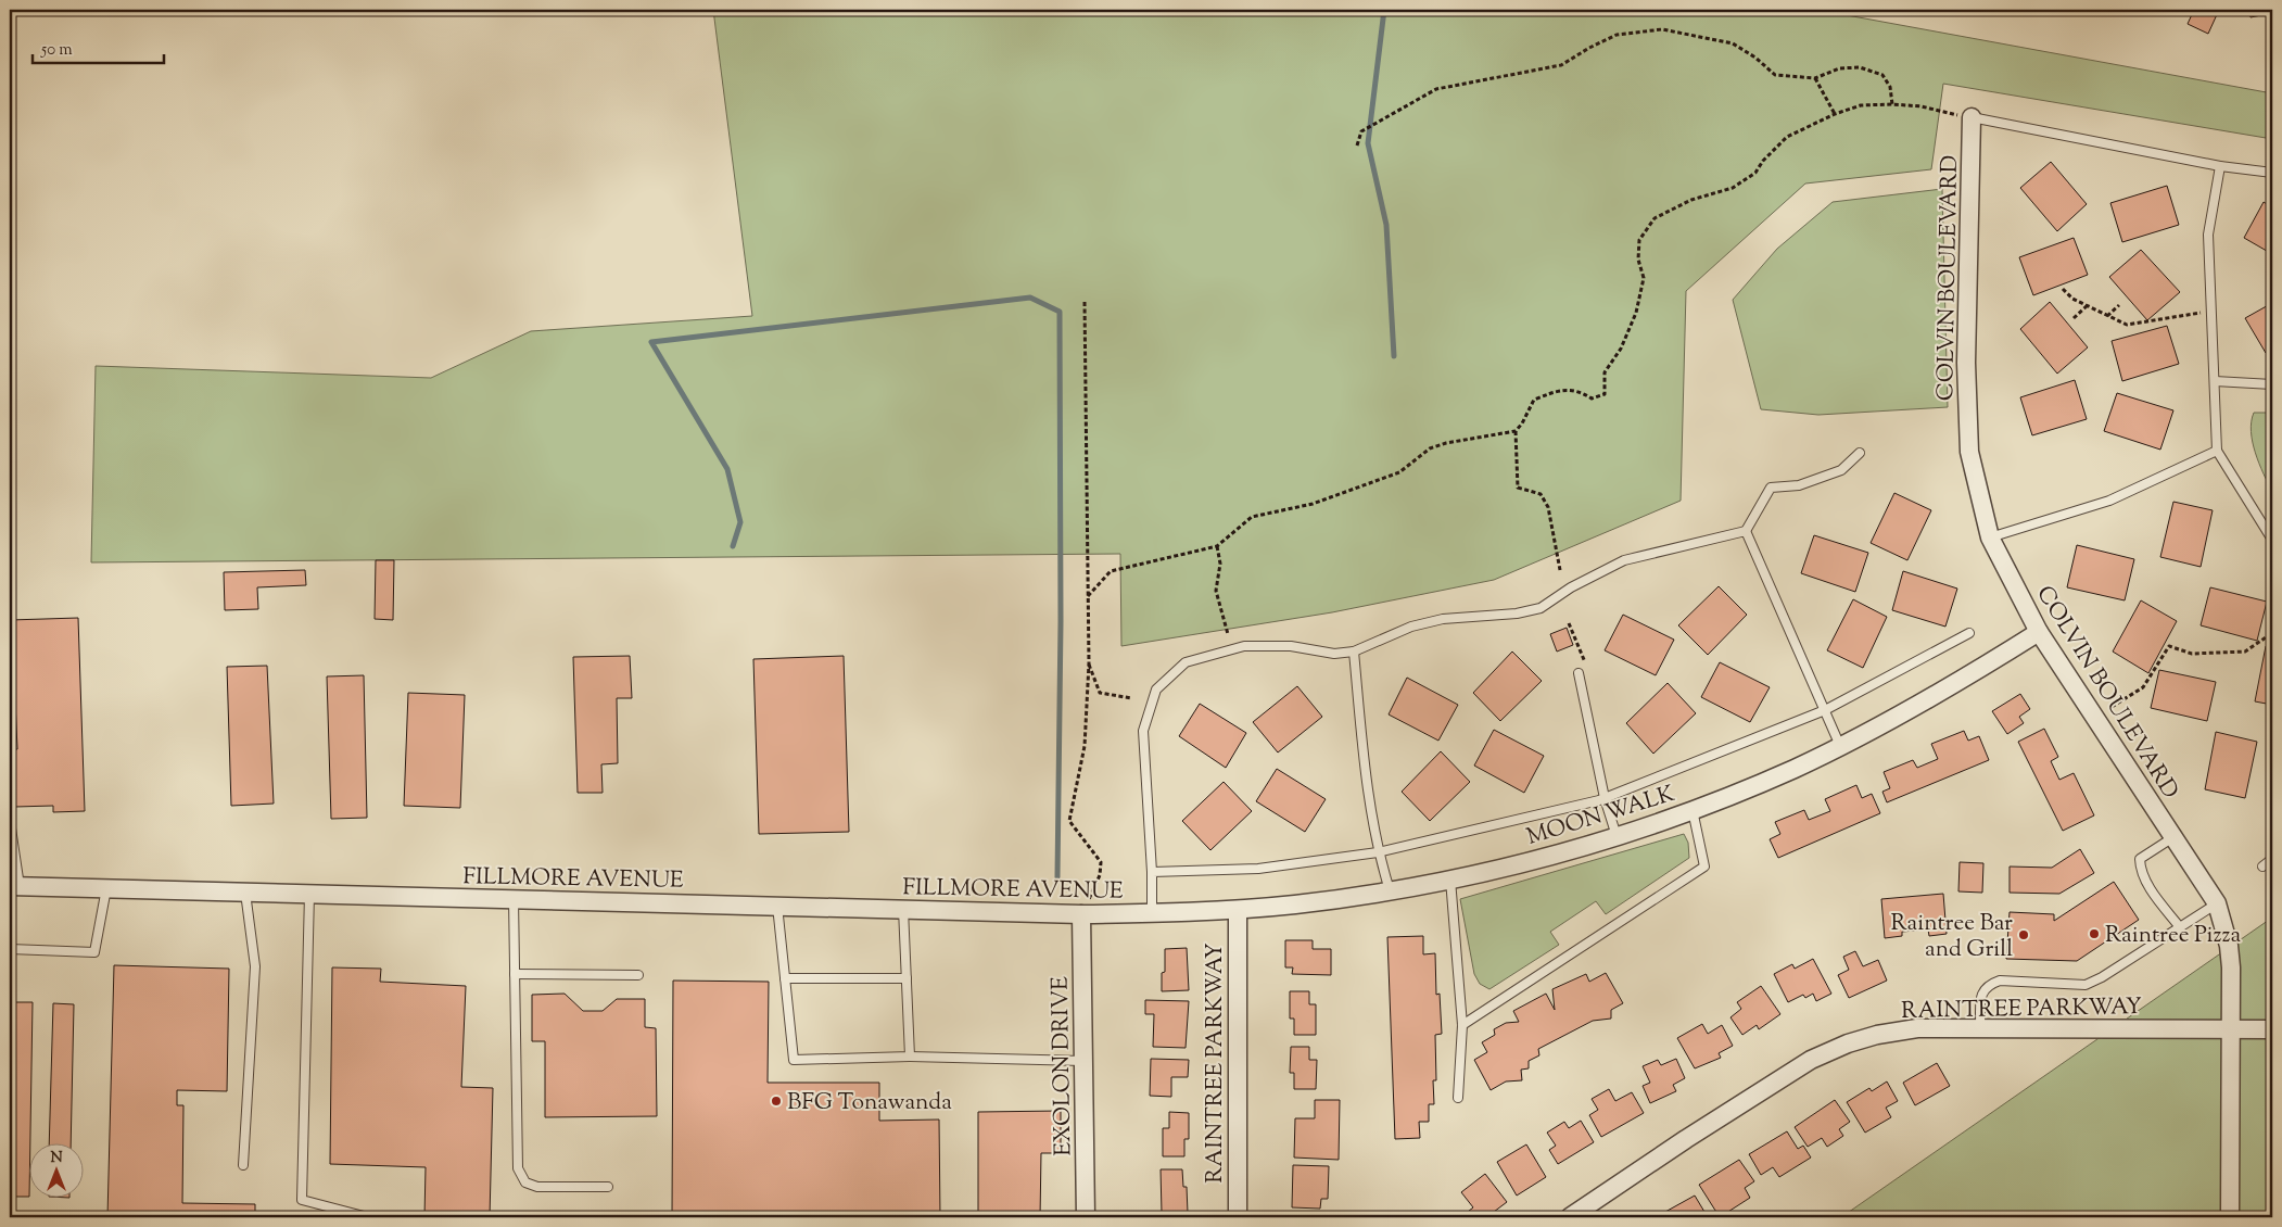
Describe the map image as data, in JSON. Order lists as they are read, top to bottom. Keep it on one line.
{"streets":{"street":["COLVIN BOULEVARD","MOON WALK","FILLMORE AVENUE","RAINTREE PARKWAY","EXOLON DRIVE"]},"crossings":[["COLVIN BOULEVARD","MOON WALK"],["COLVIN BOULEVARD","RAINTREE PARKWAY"],["MOON WALK","FILLMORE AVENUE"],["MOON WALK","RAINTREE PARKWAY"],["FILLMORE AVENUE","EXOLON DRIVE"]],"places":["Raintree Pizza","Raintree Bar and Grill","BFG Tonawanda"],"scale_bar":"50 m","north":"top"}
